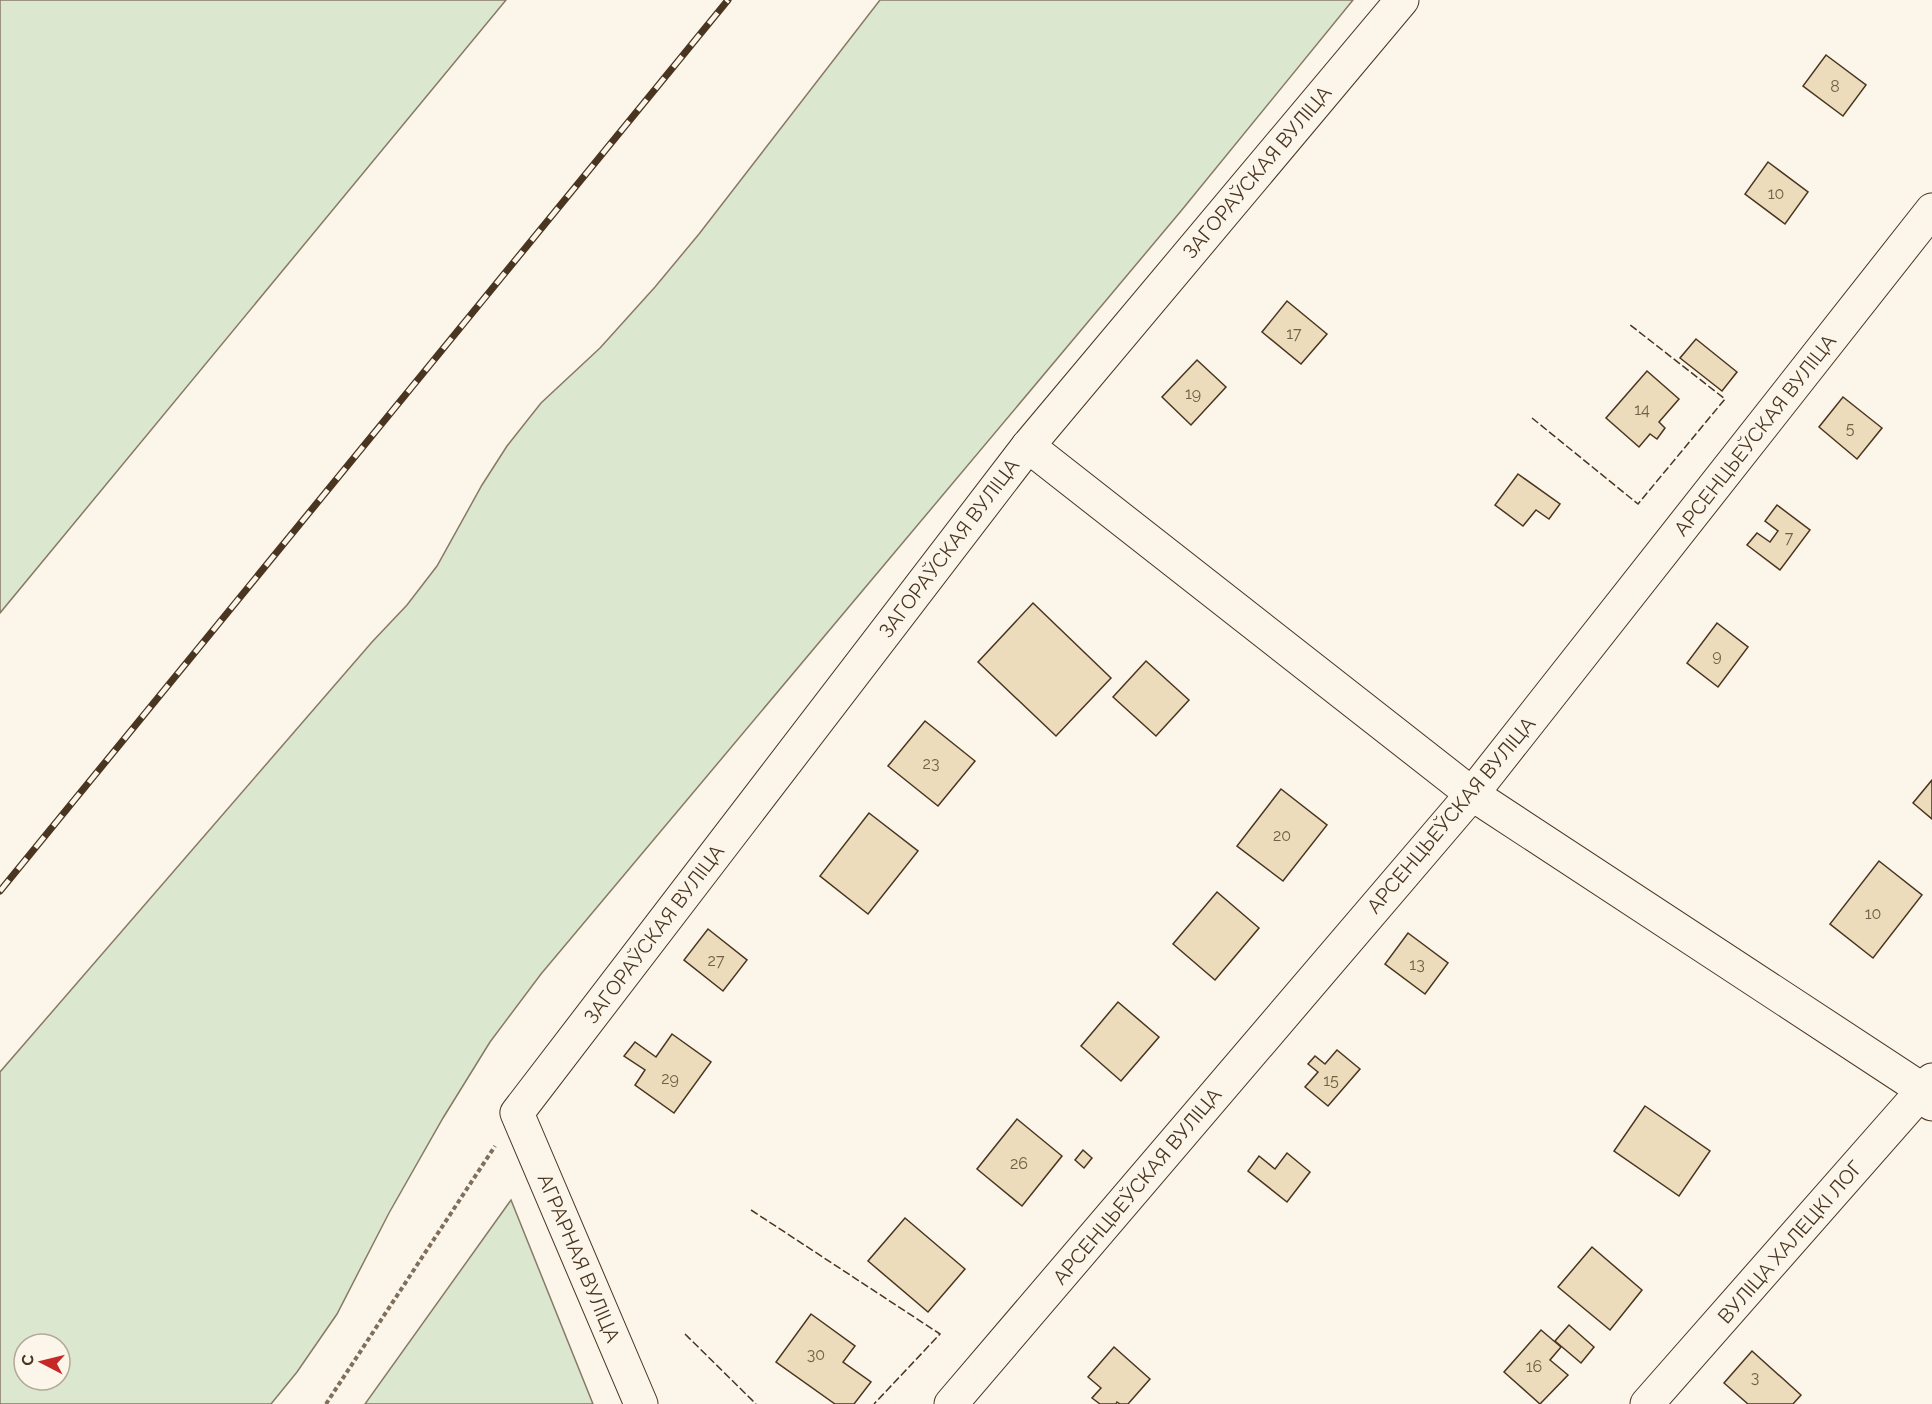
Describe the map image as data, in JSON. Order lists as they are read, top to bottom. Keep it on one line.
{"streets":{"street":["ЗАГОРАЎСКАЯ ВУЛІЦА","АРСЕНЦЬЕЎСКАЯ ВУЛІЦА","ВУЛІЦА ХАЛЕЦКІ ЛОГ","АГРАРНАЯ ВУЛІЦА"]},"crossings":[["ЗАГОРАЎСКАЯ ВУЛІЦА","АГРАРНАЯ ВУЛІЦА"]],"house_numbers":["8","10","17","19","14","5","7","9","23","20","10","27","13","29","15","26","30","16","3"],"north":"left"}
